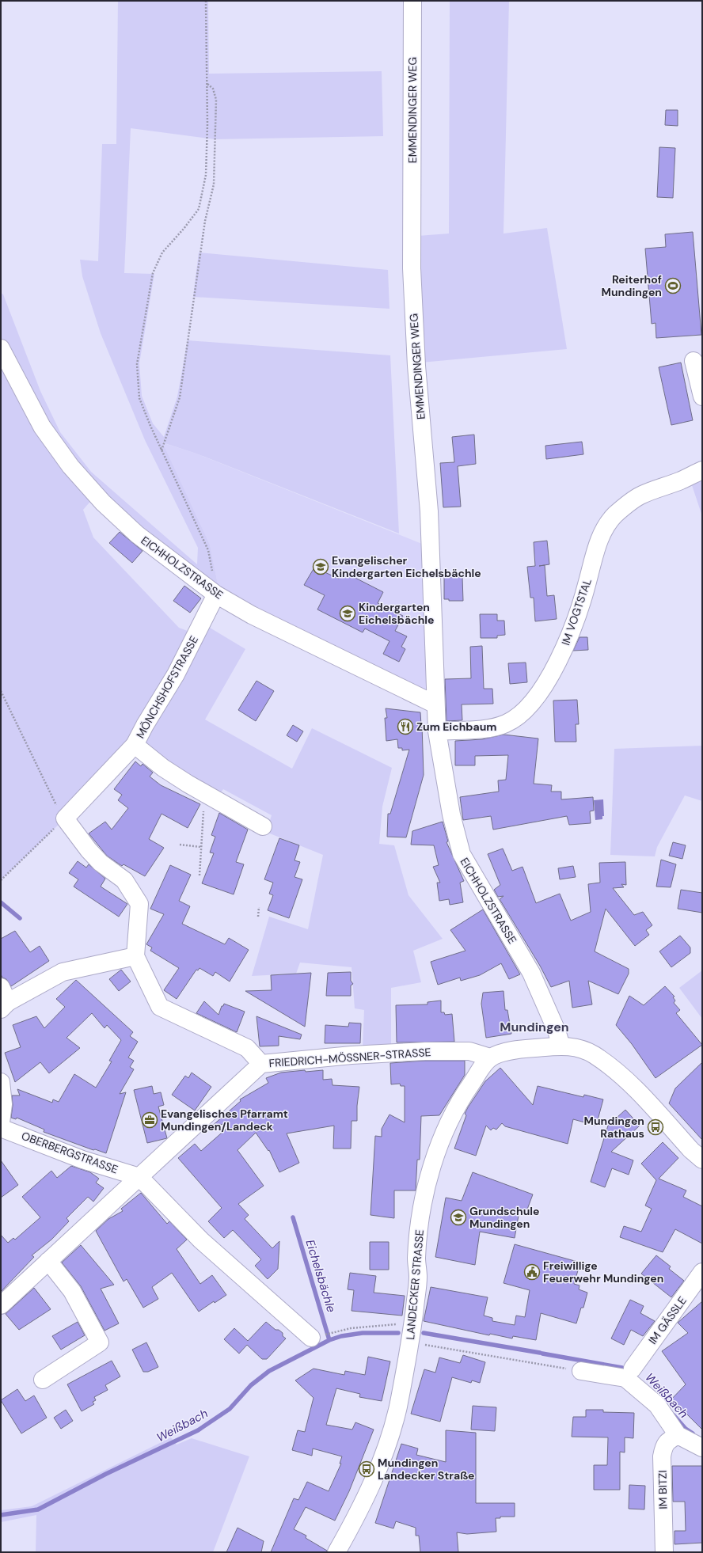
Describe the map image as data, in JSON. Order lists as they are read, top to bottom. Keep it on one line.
{"streets":{"street":["EMMENDINGER WEG","EICHHOLZSTRASSE","IM VOGTSTAL","MÖNCHSHOFSTRASSE","FRIEDRICH-MÖSSNER-STRASSE","OBERBERGSTRASSE","LANDECKER STRASSE","IM GÄSSLE","IM BITZI"]},"crossings":[["EMMENDINGER WEG","EICHHOLZSTRASSE"],["EMMENDINGER WEG","IM VOGTSTAL"],["EICHHOLZSTRASSE","IM VOGTSTAL"],["EICHHOLZSTRASSE","MÖNCHSHOFSTRASSE"],["FRIEDRICH-MÖSSNER-STRASSE","OBERBERGSTRASSE"],["FRIEDRICH-MÖSSNER-STRASSE","LANDECKER STRASSE"]],"districts":["Mundingen"],"water":["Eichelsbächle","Weißbach"],"places":{"sports":["Reiterhof Mundingen"],"school or university":["Evangelischer Kindergarten Eichelsbächle","Kindergarten Eichelsbächle","Grundschule Mundingen"],"restaurant":["Zum Eichbaum"],"office":["Evangelisches Pfarramt Mundingen/Landeck"],"bus stop":["Mundingen Rathaus","Mundingen Landecker Straße"],"public building":["Freiwillige Feuerwehr Mundingen"]}}
